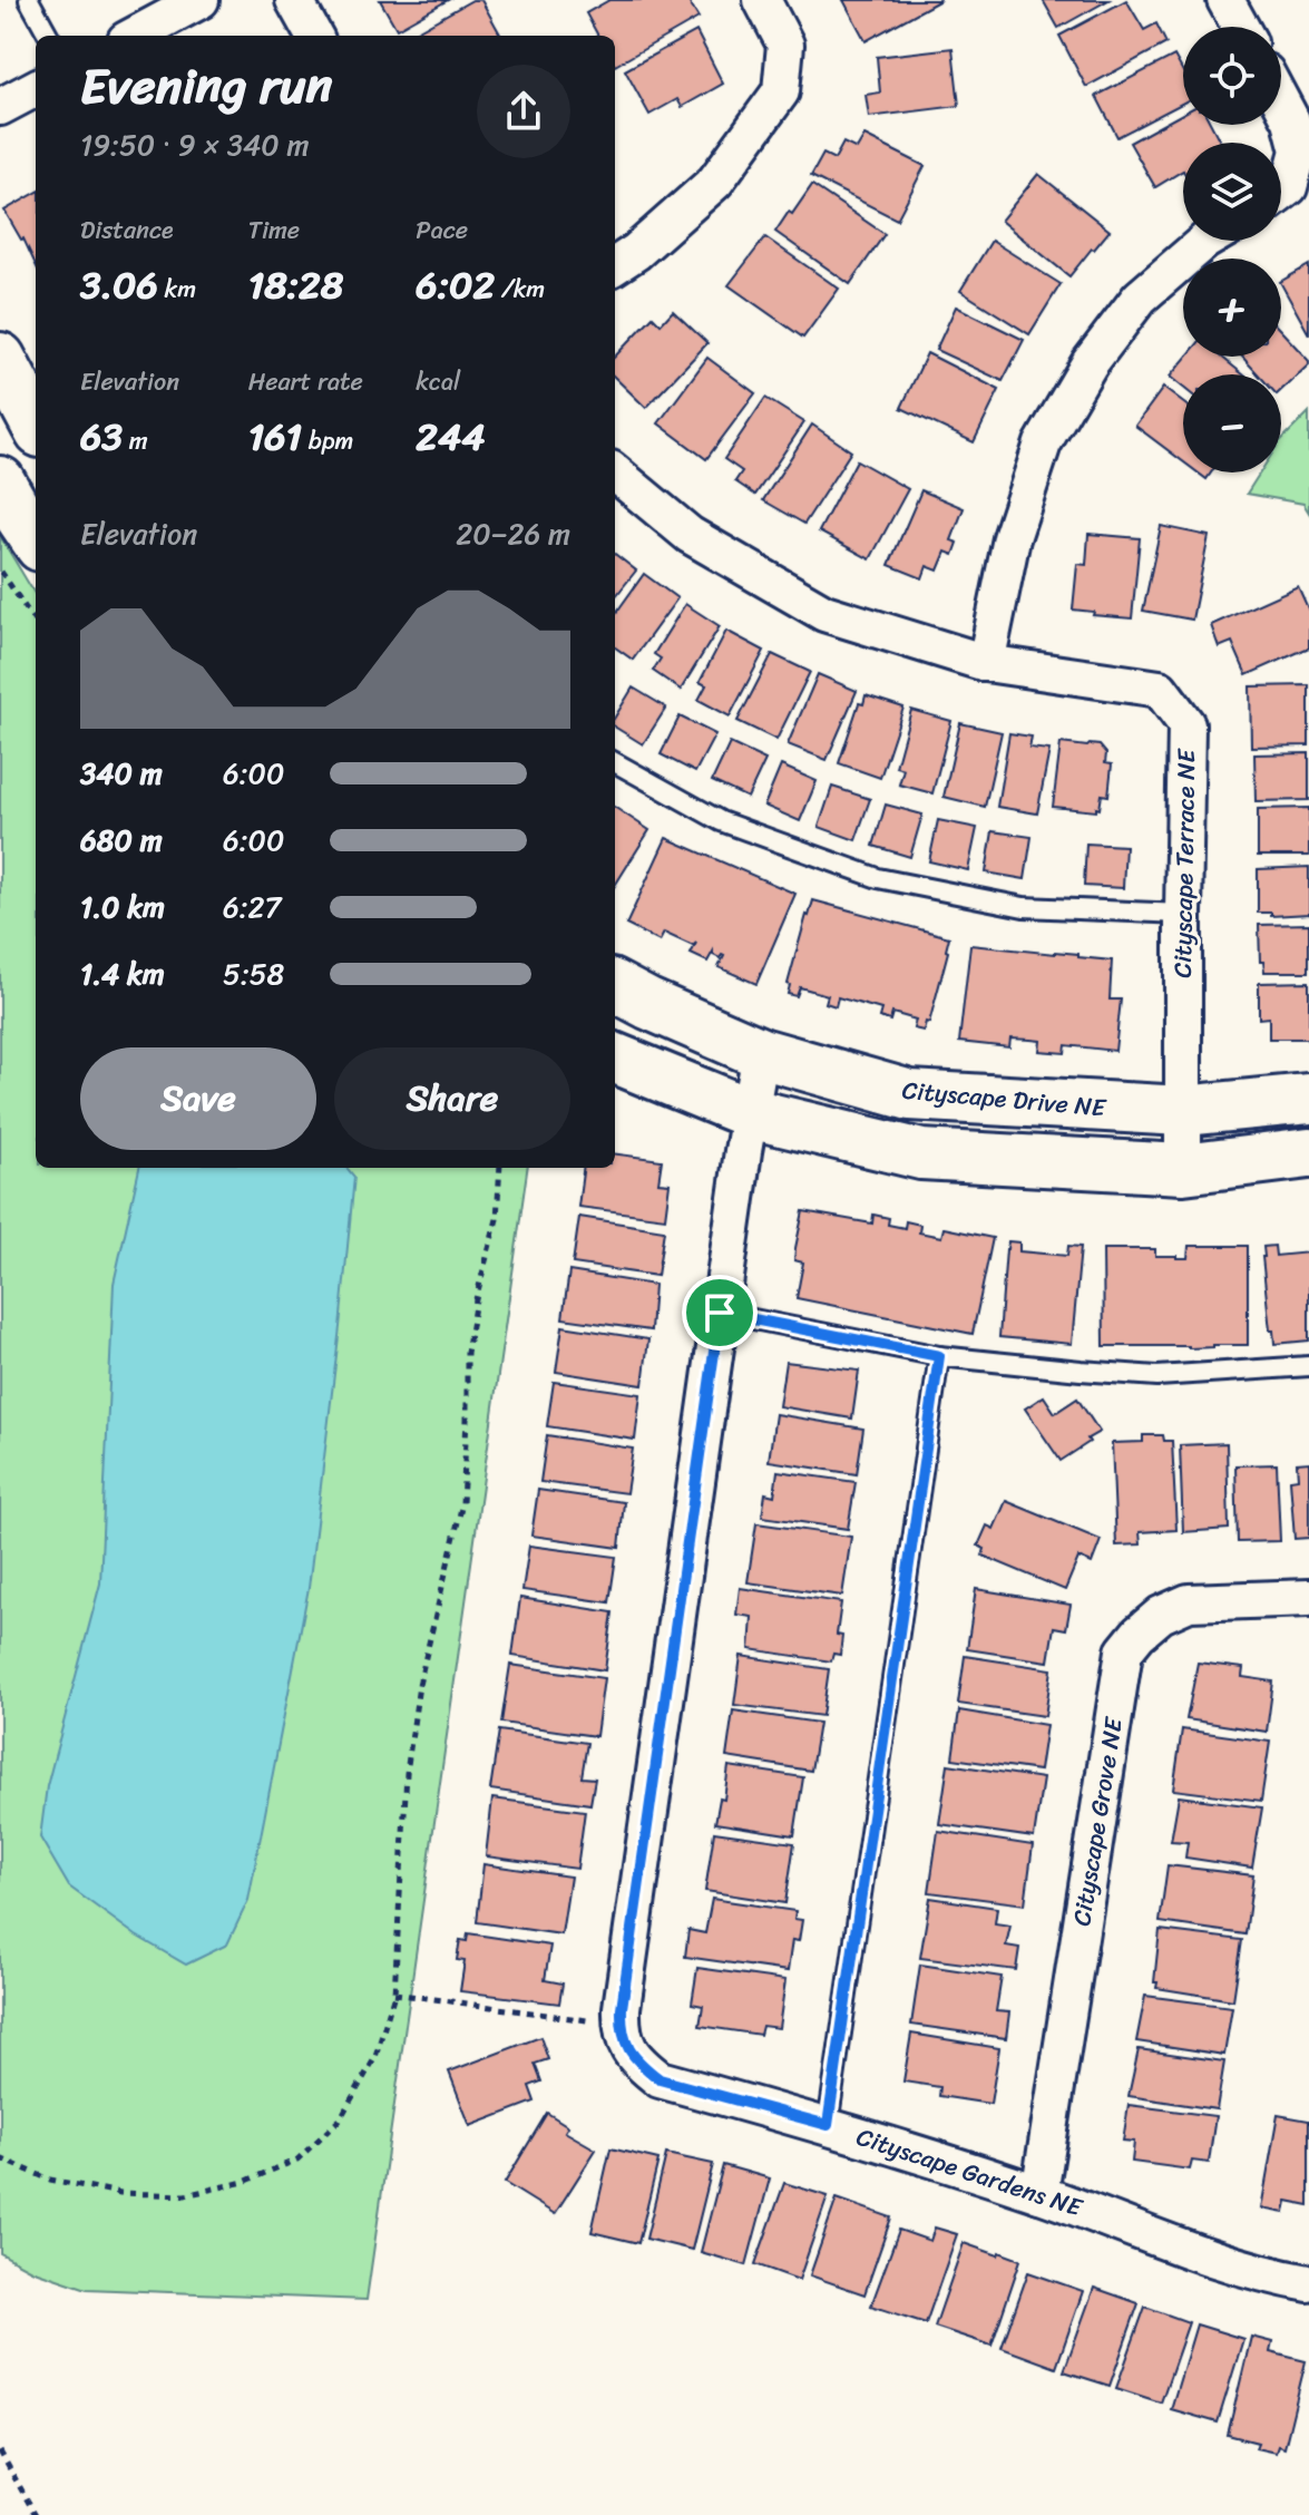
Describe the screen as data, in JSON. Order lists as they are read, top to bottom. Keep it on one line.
{"streets":{"street":["Cityscape Terrace NE","Cityscape Drive NE","Cityscape Grove NE","Cityscape Gardens NE"]},"crossings":[["Cityscape Terrace NE","Cityscape Drive NE"],["Cityscape Grove NE","Cityscape Gardens NE"]],"page":{"map_buttons":["+","−"],"heading":["Evening run","19:50 · 9 × 340 m"],"stats":[["Distance","3.06 km"],["Time","18:28"],["Pace","6:02 /km"],["Elevation","63 m"],["Heart rate","161 bpm"],["kcal","244"]],"chart":["Elevation","20–26 m"],"list":[{"name":"340 m","note":"6:00"},{"name":"680 m","note":"6:00"},{"name":"1.0 km","note":"6:27"},{"name":"1.4 km","note":"5:58"}],"buttons":["Save","Share"]}}
